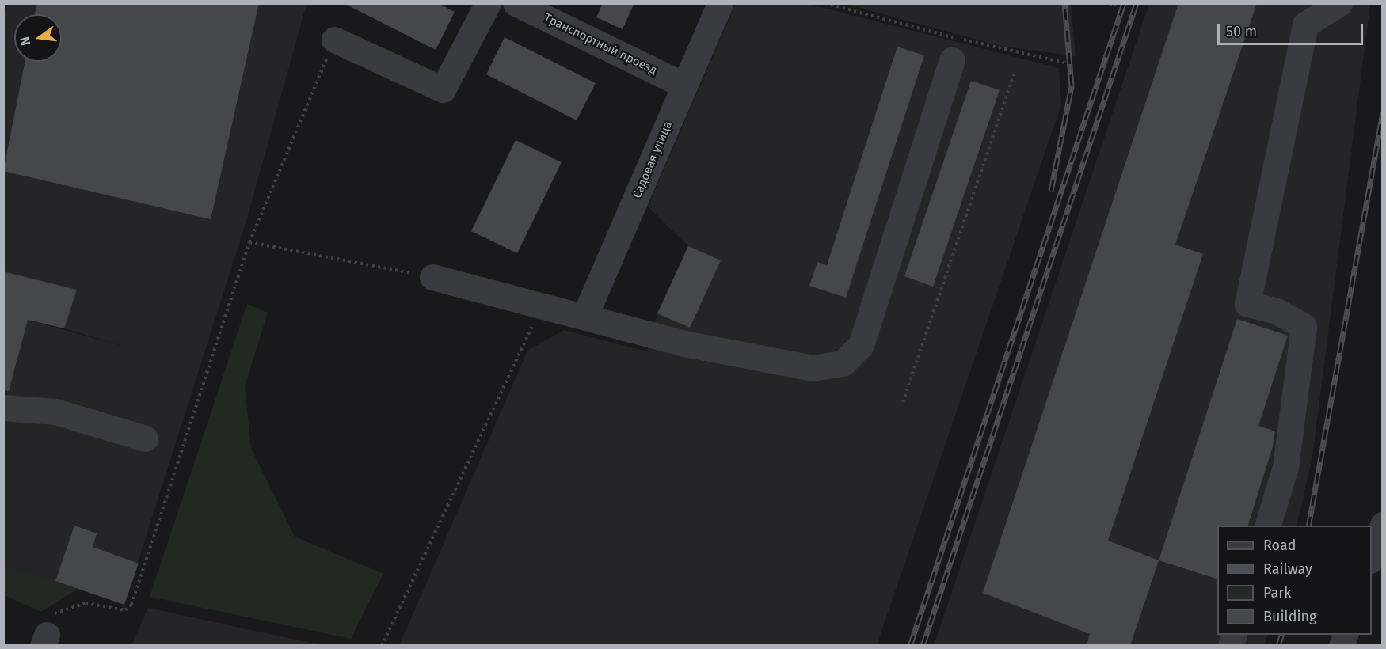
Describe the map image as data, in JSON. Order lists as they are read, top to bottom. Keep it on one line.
{"streets":{"street":["Транспортный проезд","Садовая улица"]},"crossings":[["Транспортный проезд","Садовая улица"]],"legend":["Road","Railway","Park","Building"],"scale_bar":"50 m","north":"left"}
